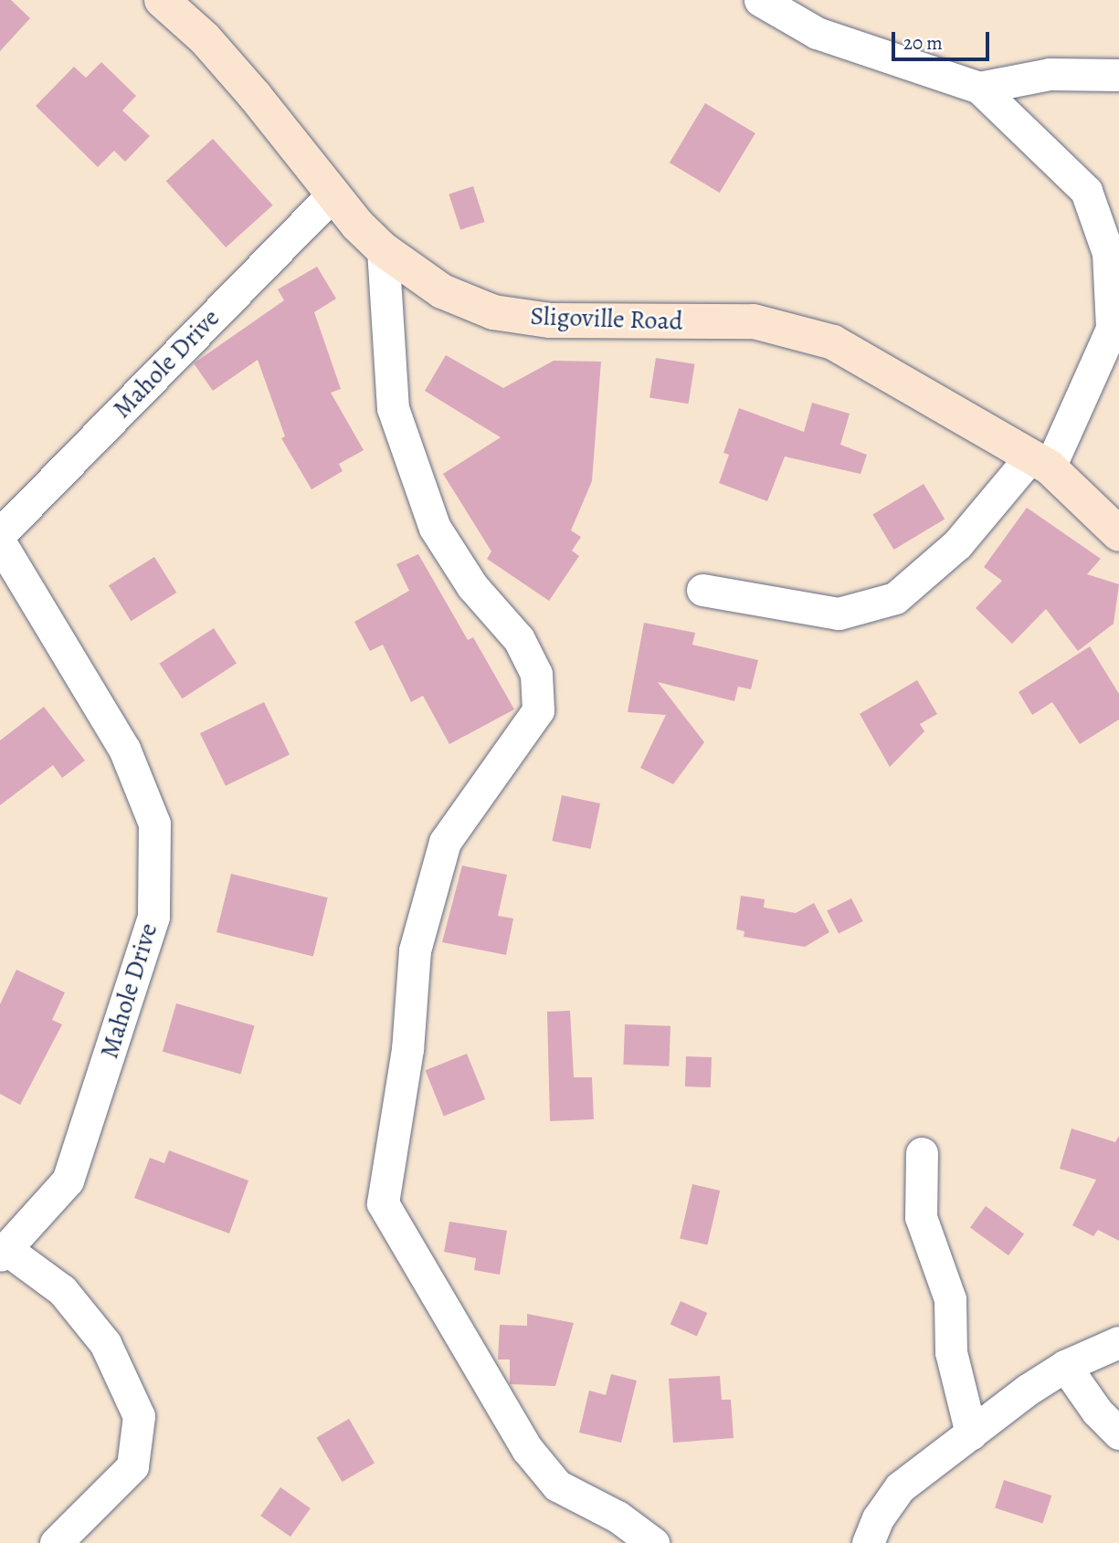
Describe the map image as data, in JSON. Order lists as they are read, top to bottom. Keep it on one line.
{"streets":{"street":["Sligoville Road","Mahole Drive"]},"crossings":[["Sligoville Road","Mahole Drive"]],"scale_bar":"20 m"}
